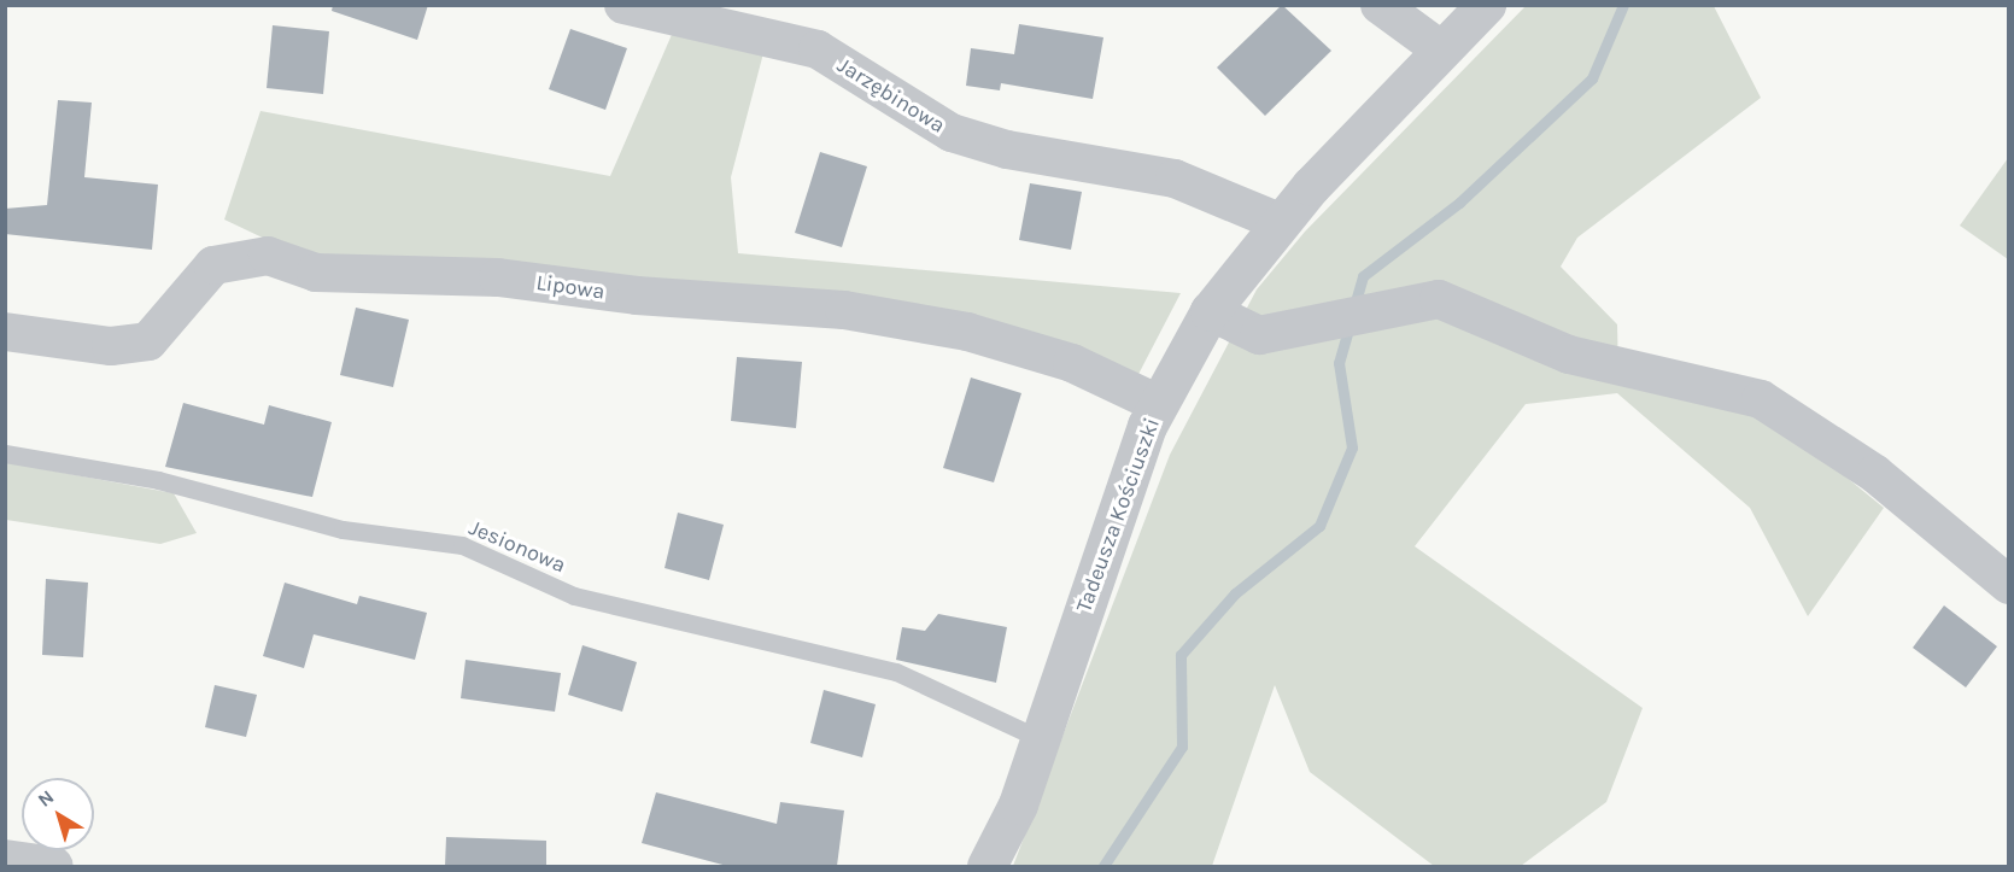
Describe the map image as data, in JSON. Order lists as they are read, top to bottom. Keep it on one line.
{"streets":{"street":["Jarzębinowa","Lipowa","Tadeusza Kościuszki"],"lane":["Jesionowa"]},"crossings":[["Jarzębinowa","Tadeusza Kościuszki"],["Lipowa","Tadeusza Kościuszki"],["Tadeusza Kościuszki","Jesionowa"]],"north":"top left"}
